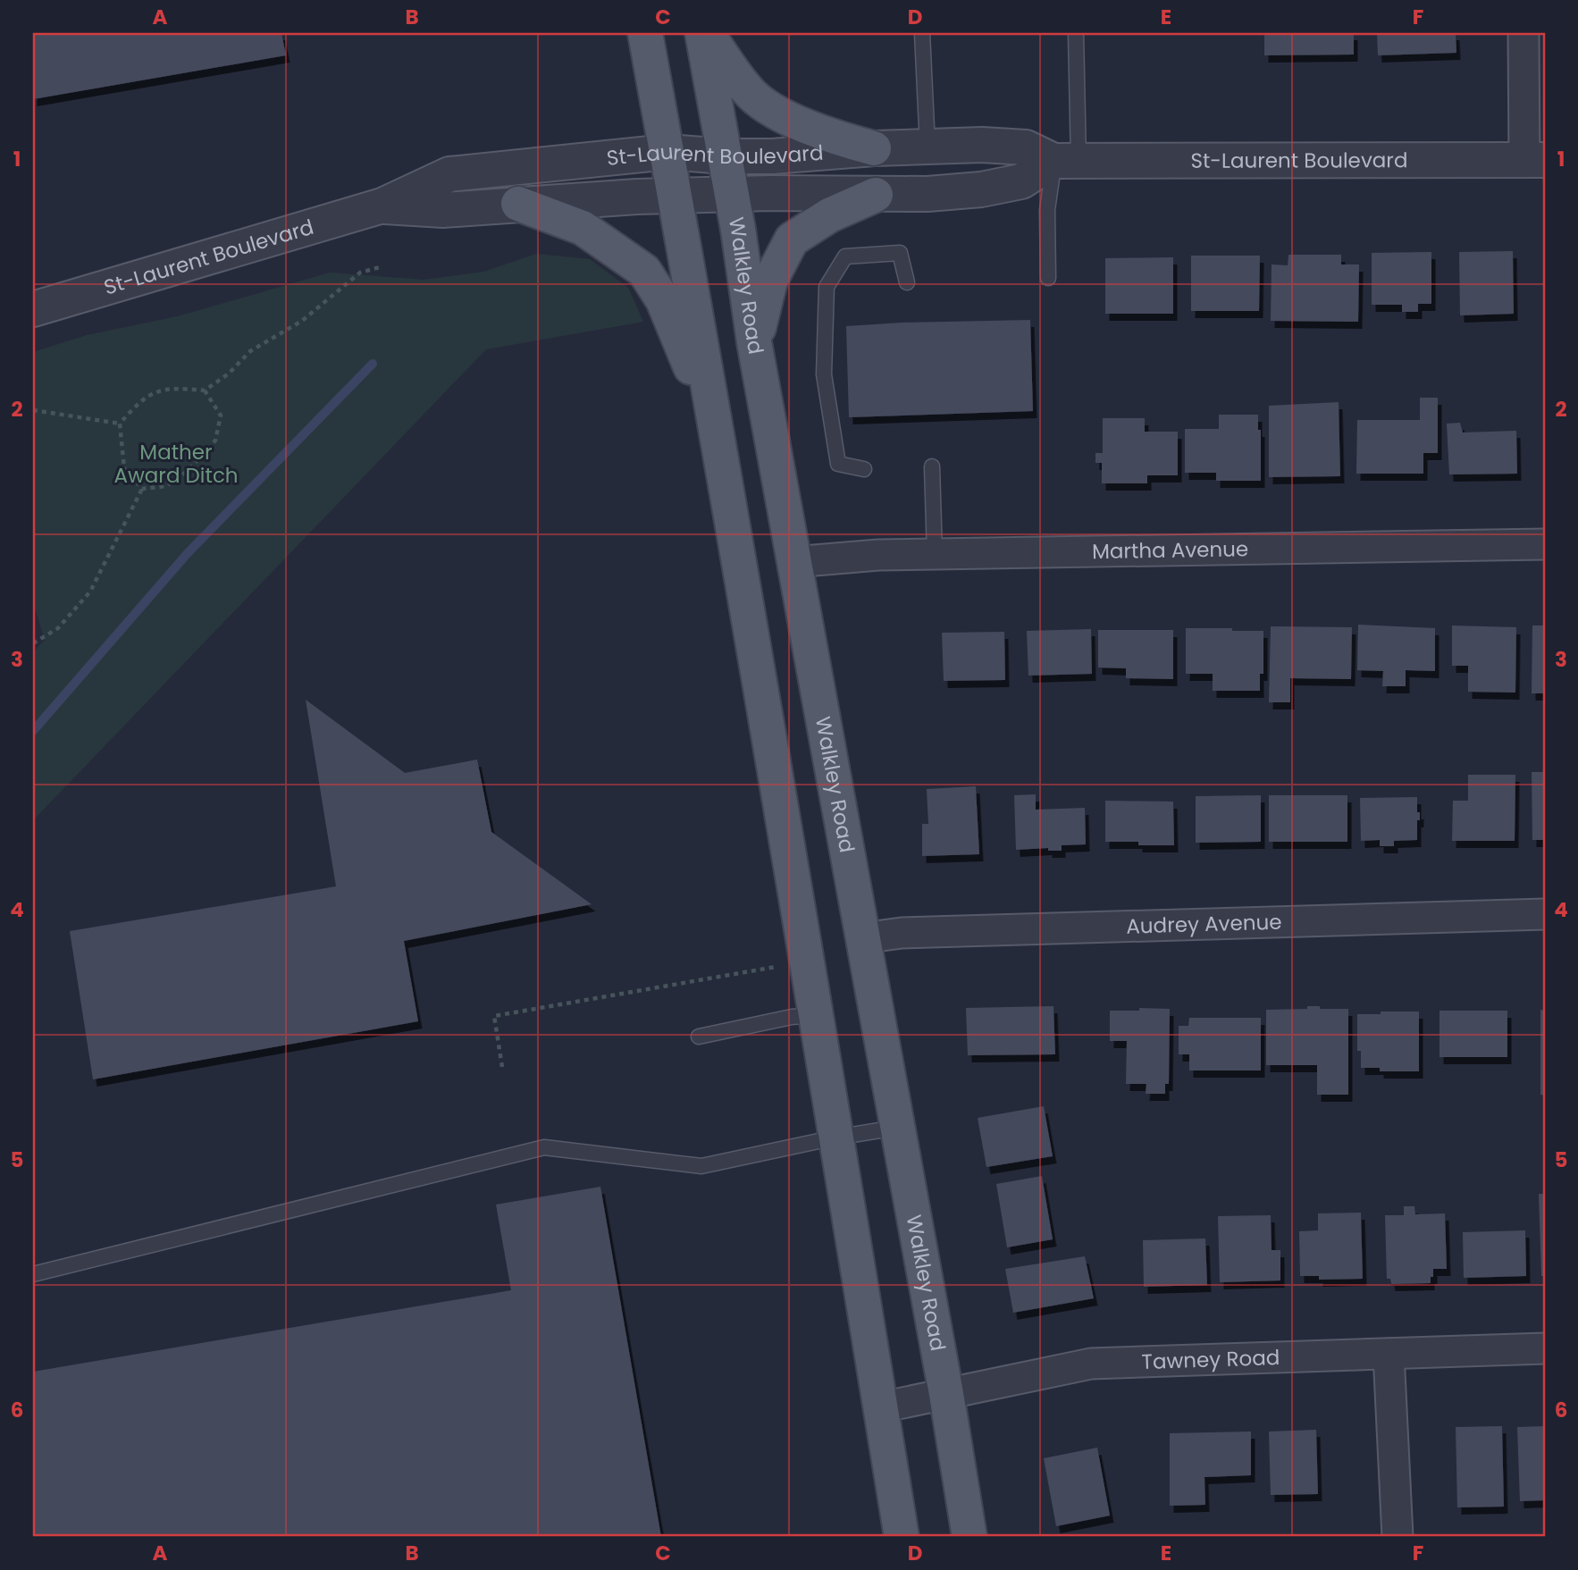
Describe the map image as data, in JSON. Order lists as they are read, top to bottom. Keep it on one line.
{"streets":{"main road":["Walkley Road"],"street":["St-Laurent Boulevard","Martha Avenue","Audrey Avenue","Tawney Road"]},"crossings":[["St-Laurent Boulevard","Walkley Road"],["Walkley Road","Martha Avenue"],["Walkley Road","Audrey Avenue"],["Walkley Road","Tawney Road"]],"parks":["Mather Award Ditch"],"grid":{"columns":["A","B","C","D","E","F"],"rows":["1","2","3","4","5","6"]}}
